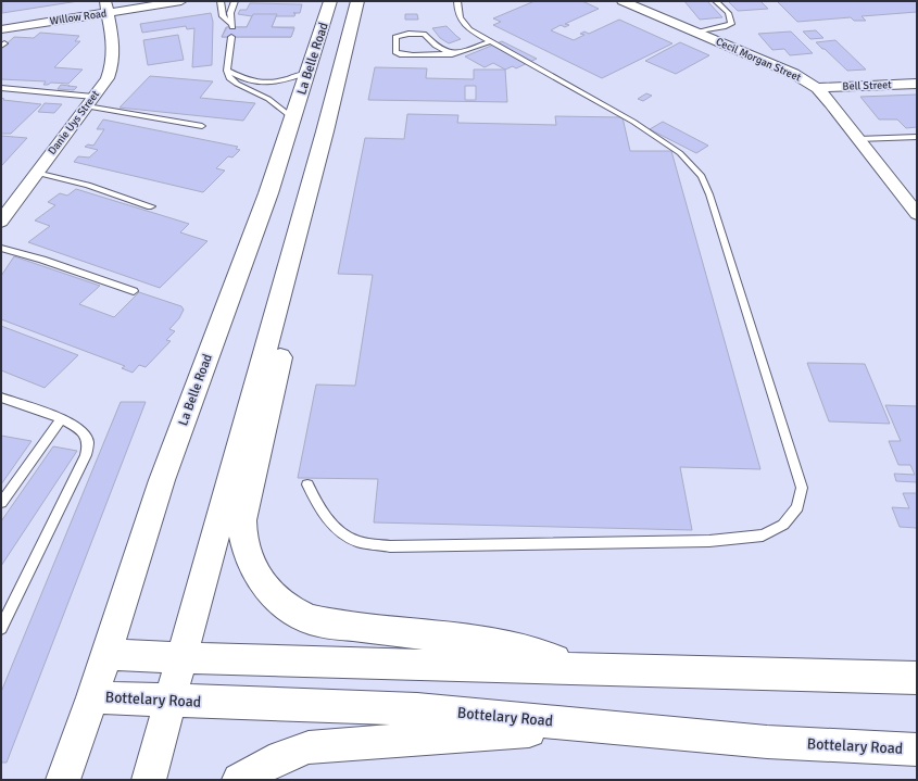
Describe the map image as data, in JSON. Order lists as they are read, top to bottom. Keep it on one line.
{"streets":{"main road":["La Belle Road","Bottelary Road"],"street":["Willow Road","Cecil Morgan Street","Bell Street","Danie Uys Street"]},"crossings":[["Willow Road","Danie Uys Street"],["La Belle Road","Bottelary Road"],["Cecil Morgan Street","Bell Street"]]}
